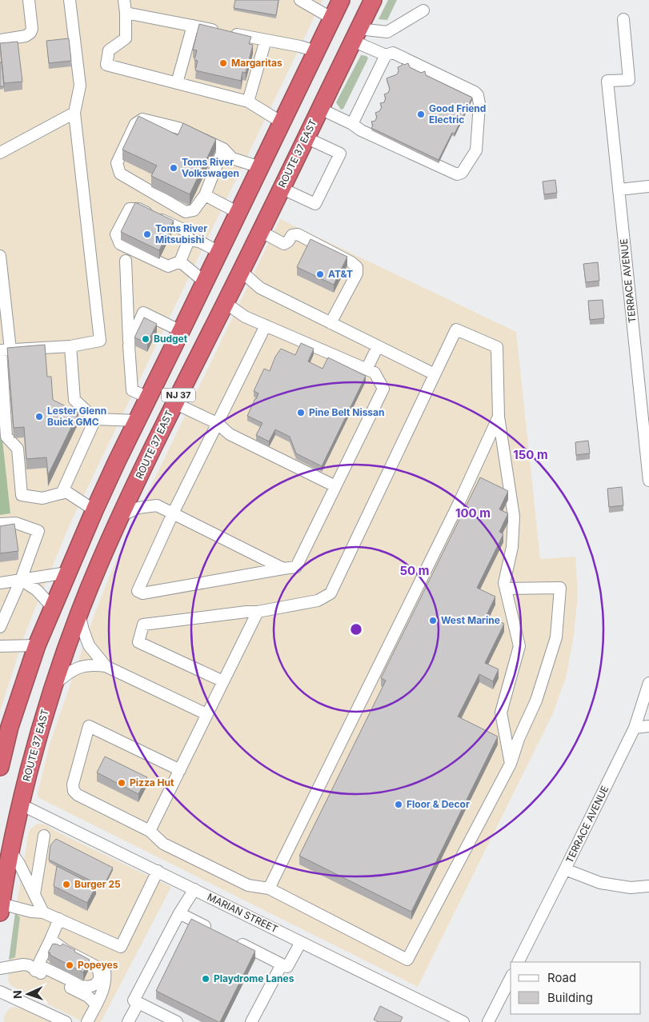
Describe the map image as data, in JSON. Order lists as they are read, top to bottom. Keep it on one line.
{"streets":{"highway":["ROUTE 37 EAST","NJ 37"],"street":["TERRACE AVENUE","MARIAN STREET"]},"crossings":[["ROUTE 37 EAST","MARIAN STREET"]],"places":["Margaritas","Good Friend Electric","Toms River Volkswagen","Toms River Mitsubishi","AT&T","Budget","Pine Belt Nissan","Lester Glenn Buick GMC","West Marine","Pizza Hut","Floor & Decor","Burger 25","Popeyes","Playdrome Lanes"],"legend":["Road","Building"],"north":"left","rings":["150 m","100 m","50 m"]}
